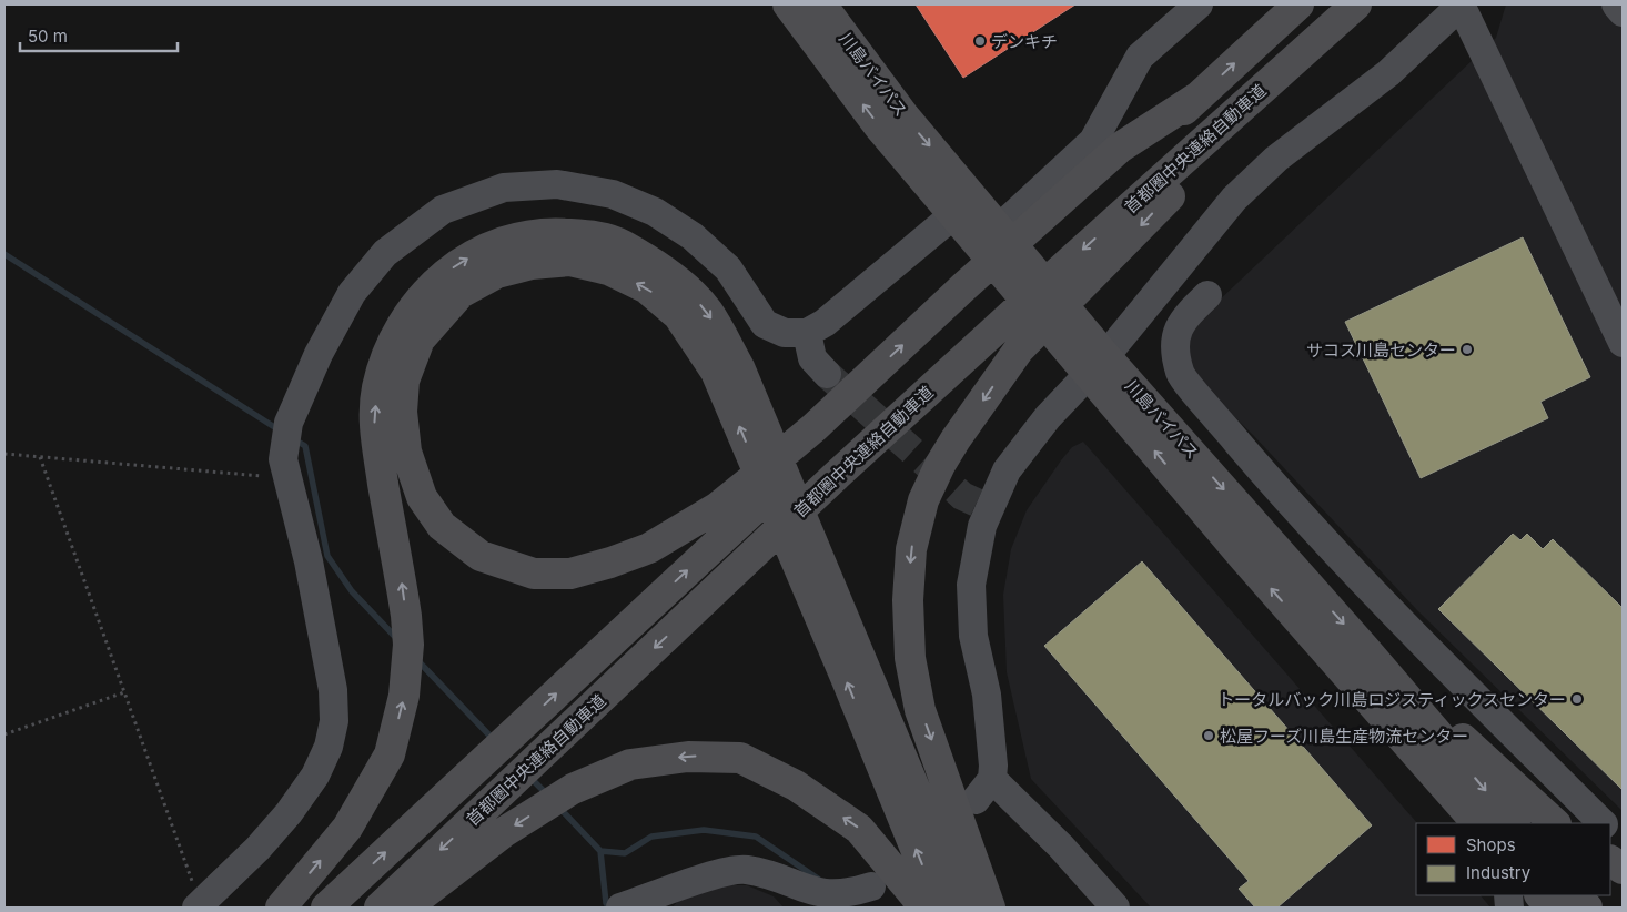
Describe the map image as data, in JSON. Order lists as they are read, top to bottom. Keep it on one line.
{"streets":{"highway":["川島バイパス","首都圏中央連絡自動車道"]},"places":["デンキチ","サコス川島センター","トータルバック川島ロジスティックスセンター","松屋フーズ川島生産物流センター"],"legend":["Shops","Industry"],"scale_bar":"50 m"}
